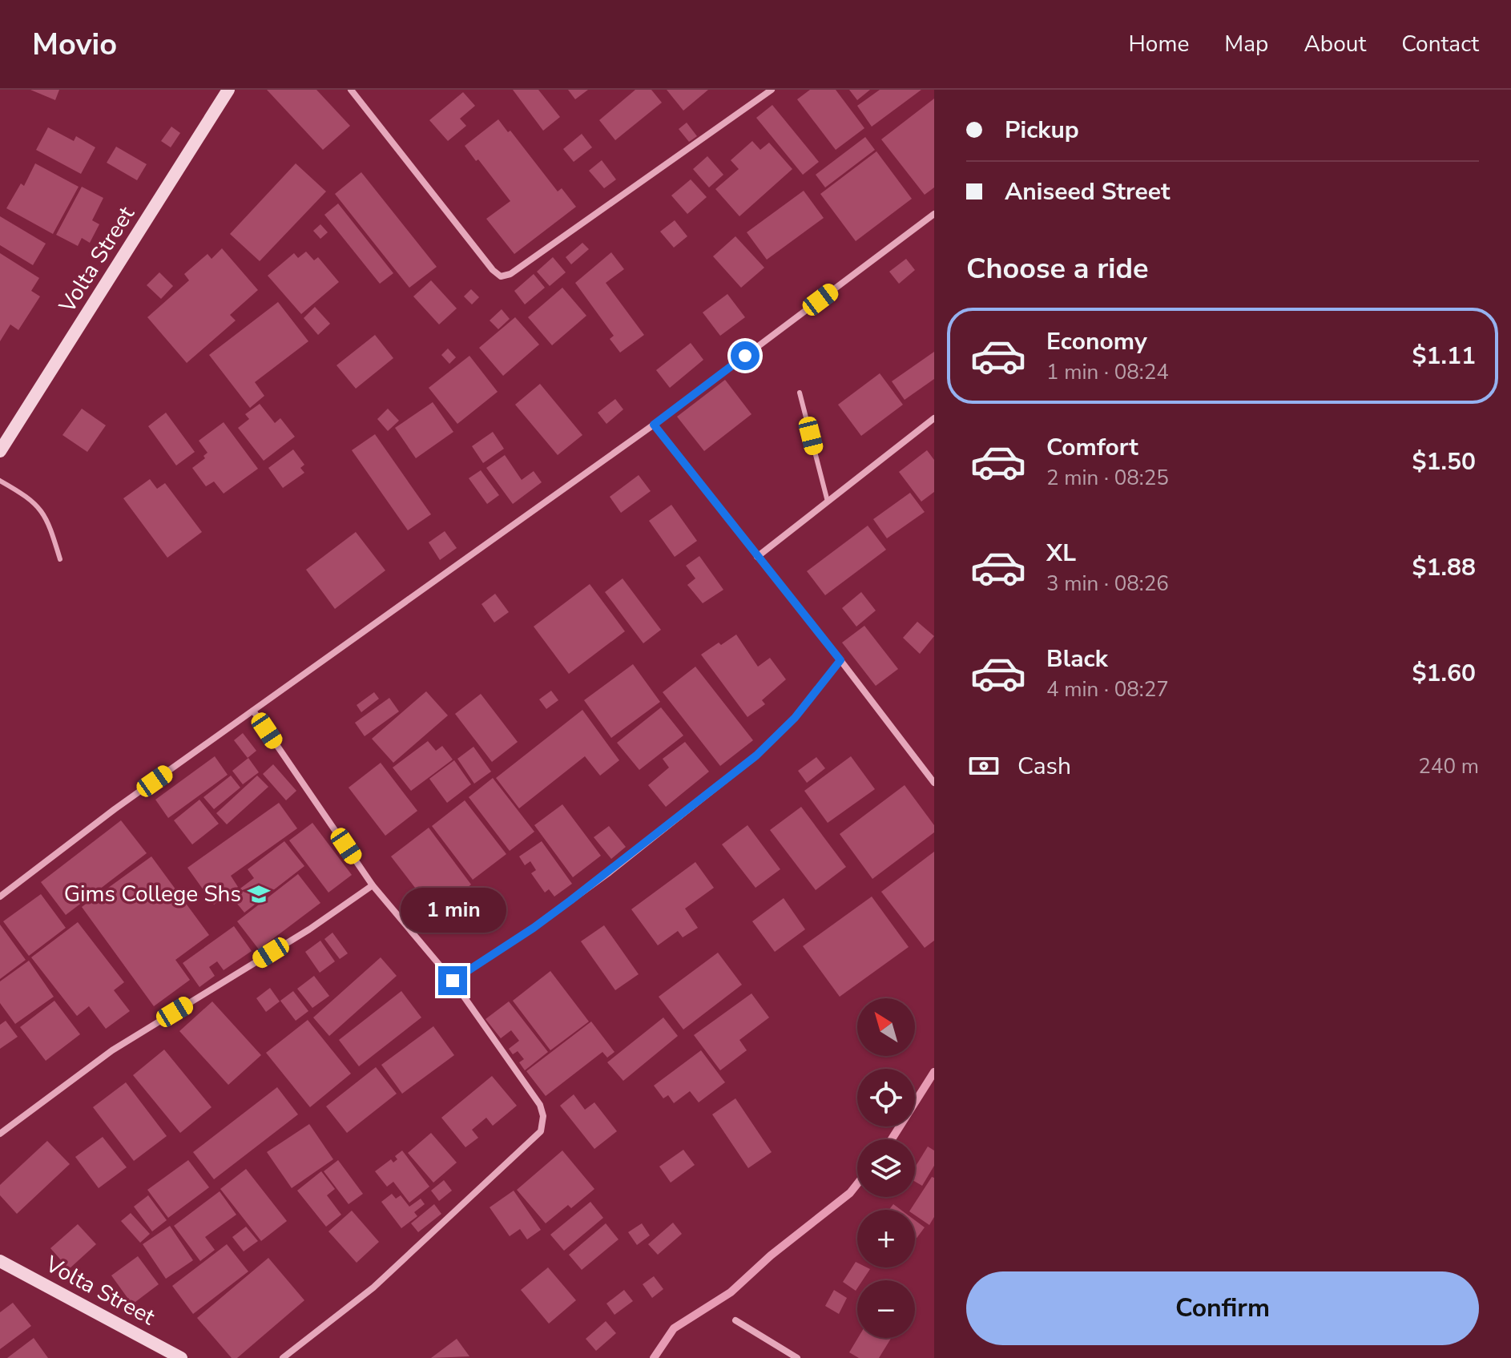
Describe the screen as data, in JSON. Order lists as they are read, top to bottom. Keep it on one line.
{"streets":{"street":["Volta Street"]},"places":{"school or university":["Gims College Shs"]},"north":"top left","page":{"header":"Movio","nav":["Home","Map","About","Contact"],"banner":["Pickup","Aniseed Street"],"heading":"Choose a ride","list":[{"name":"Economy","note":"1 min · 08:24","value":"$1.11"},{"name":"Comfort","note":"2 min · 08:25","value":"$1.50"},{"name":"XL","note":"3 min · 08:26","value":"$1.88"},{"name":"Black","note":"4 min · 08:27","value":"$1.60"}],"pay":["Cash","240 m"],"bubble":"1 min","map_buttons":["+","−"],"buttons":"Confirm"}}
